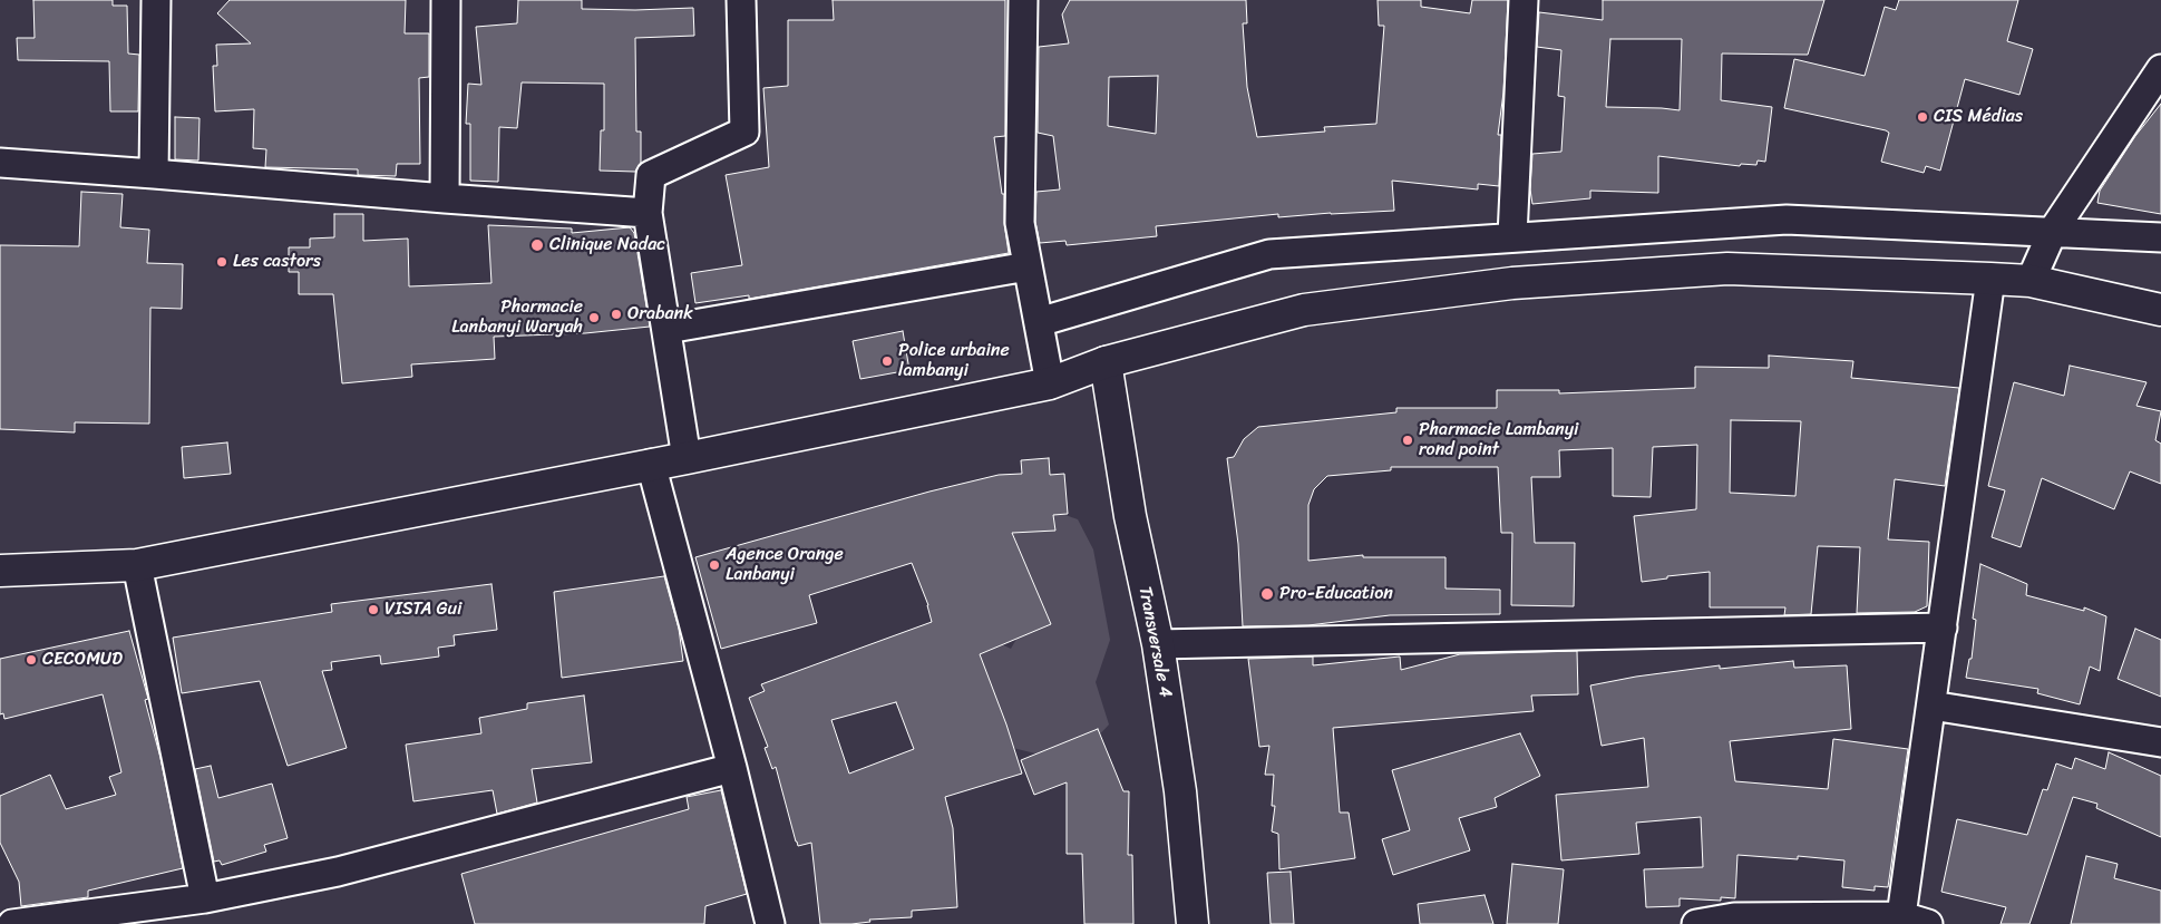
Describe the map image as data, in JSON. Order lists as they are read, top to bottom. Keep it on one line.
{"streets":{"main road":["Transversale 4"]},"places":["CIS Médias","Clinique Nadac","Les castors","Orabank","Pharmacie Lanbanyi Waryah","Police urbaine lambanyi","Pharmacie Lambanyi rond point","Agence Orange Lanbanyi","Pro-Education","VISTA Gui","CECOMUD"]}
